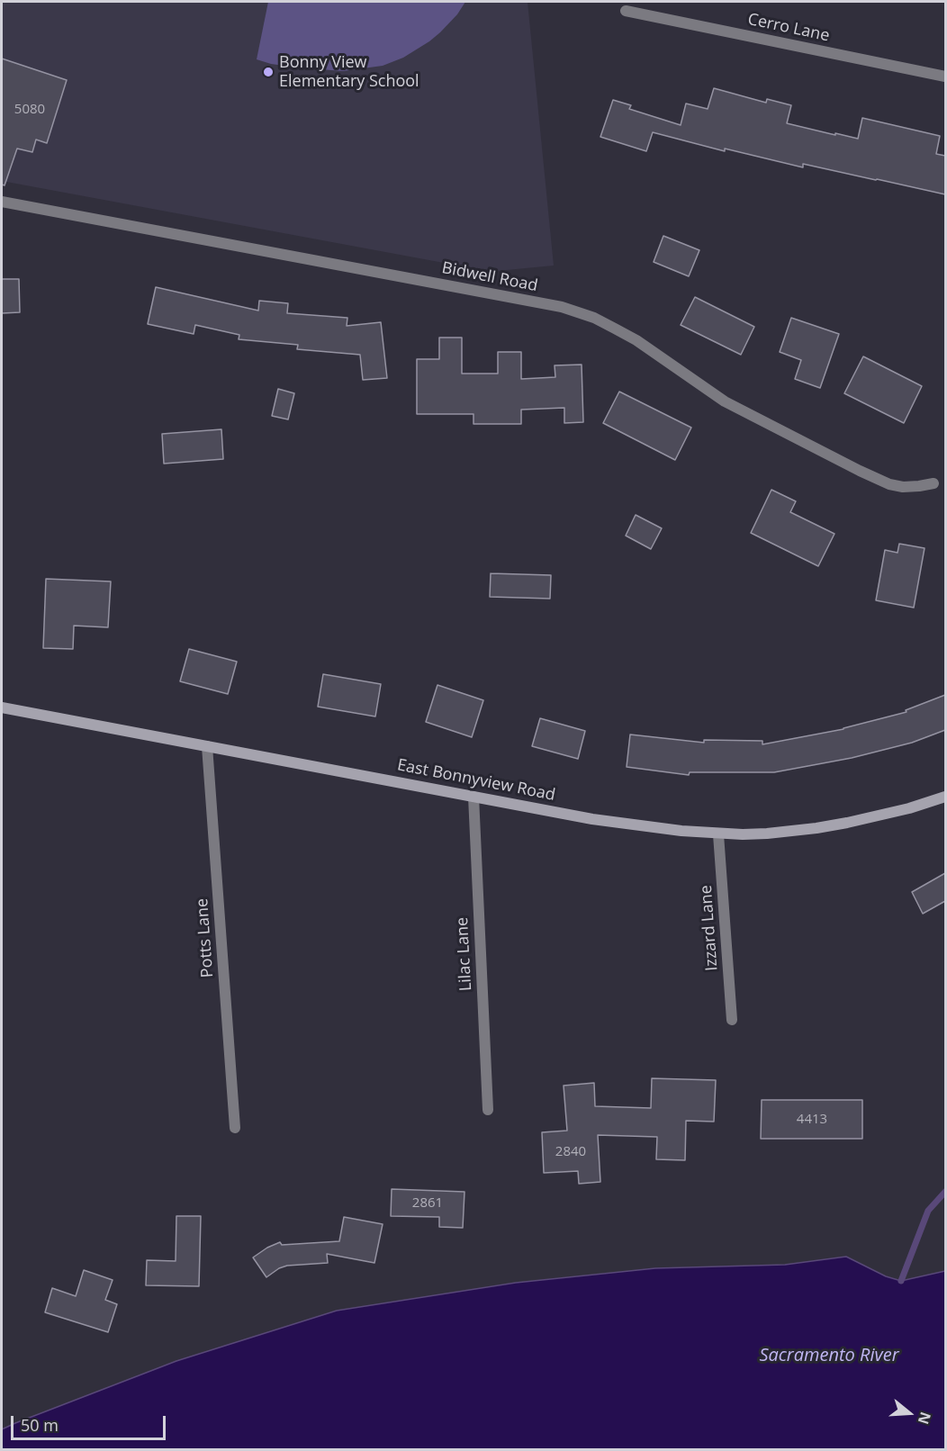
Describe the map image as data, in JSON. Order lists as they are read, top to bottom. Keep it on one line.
{"streets":{"street":["Cerro Lane","Bidwell Road","East Bonnyview Road","Izzard Lane","Potts Lane","Lilac Lane"]},"crossings":[["East Bonnyview Road","Izzard Lane"],["East Bonnyview Road","Potts Lane"],["East Bonnyview Road","Lilac Lane"]],"water":["Sacramento River"],"places":["Bonny View Elementary School"],"house_numbers":["5080","4413","2840","2861"],"scale_bar":"50 m","north":"right"}
